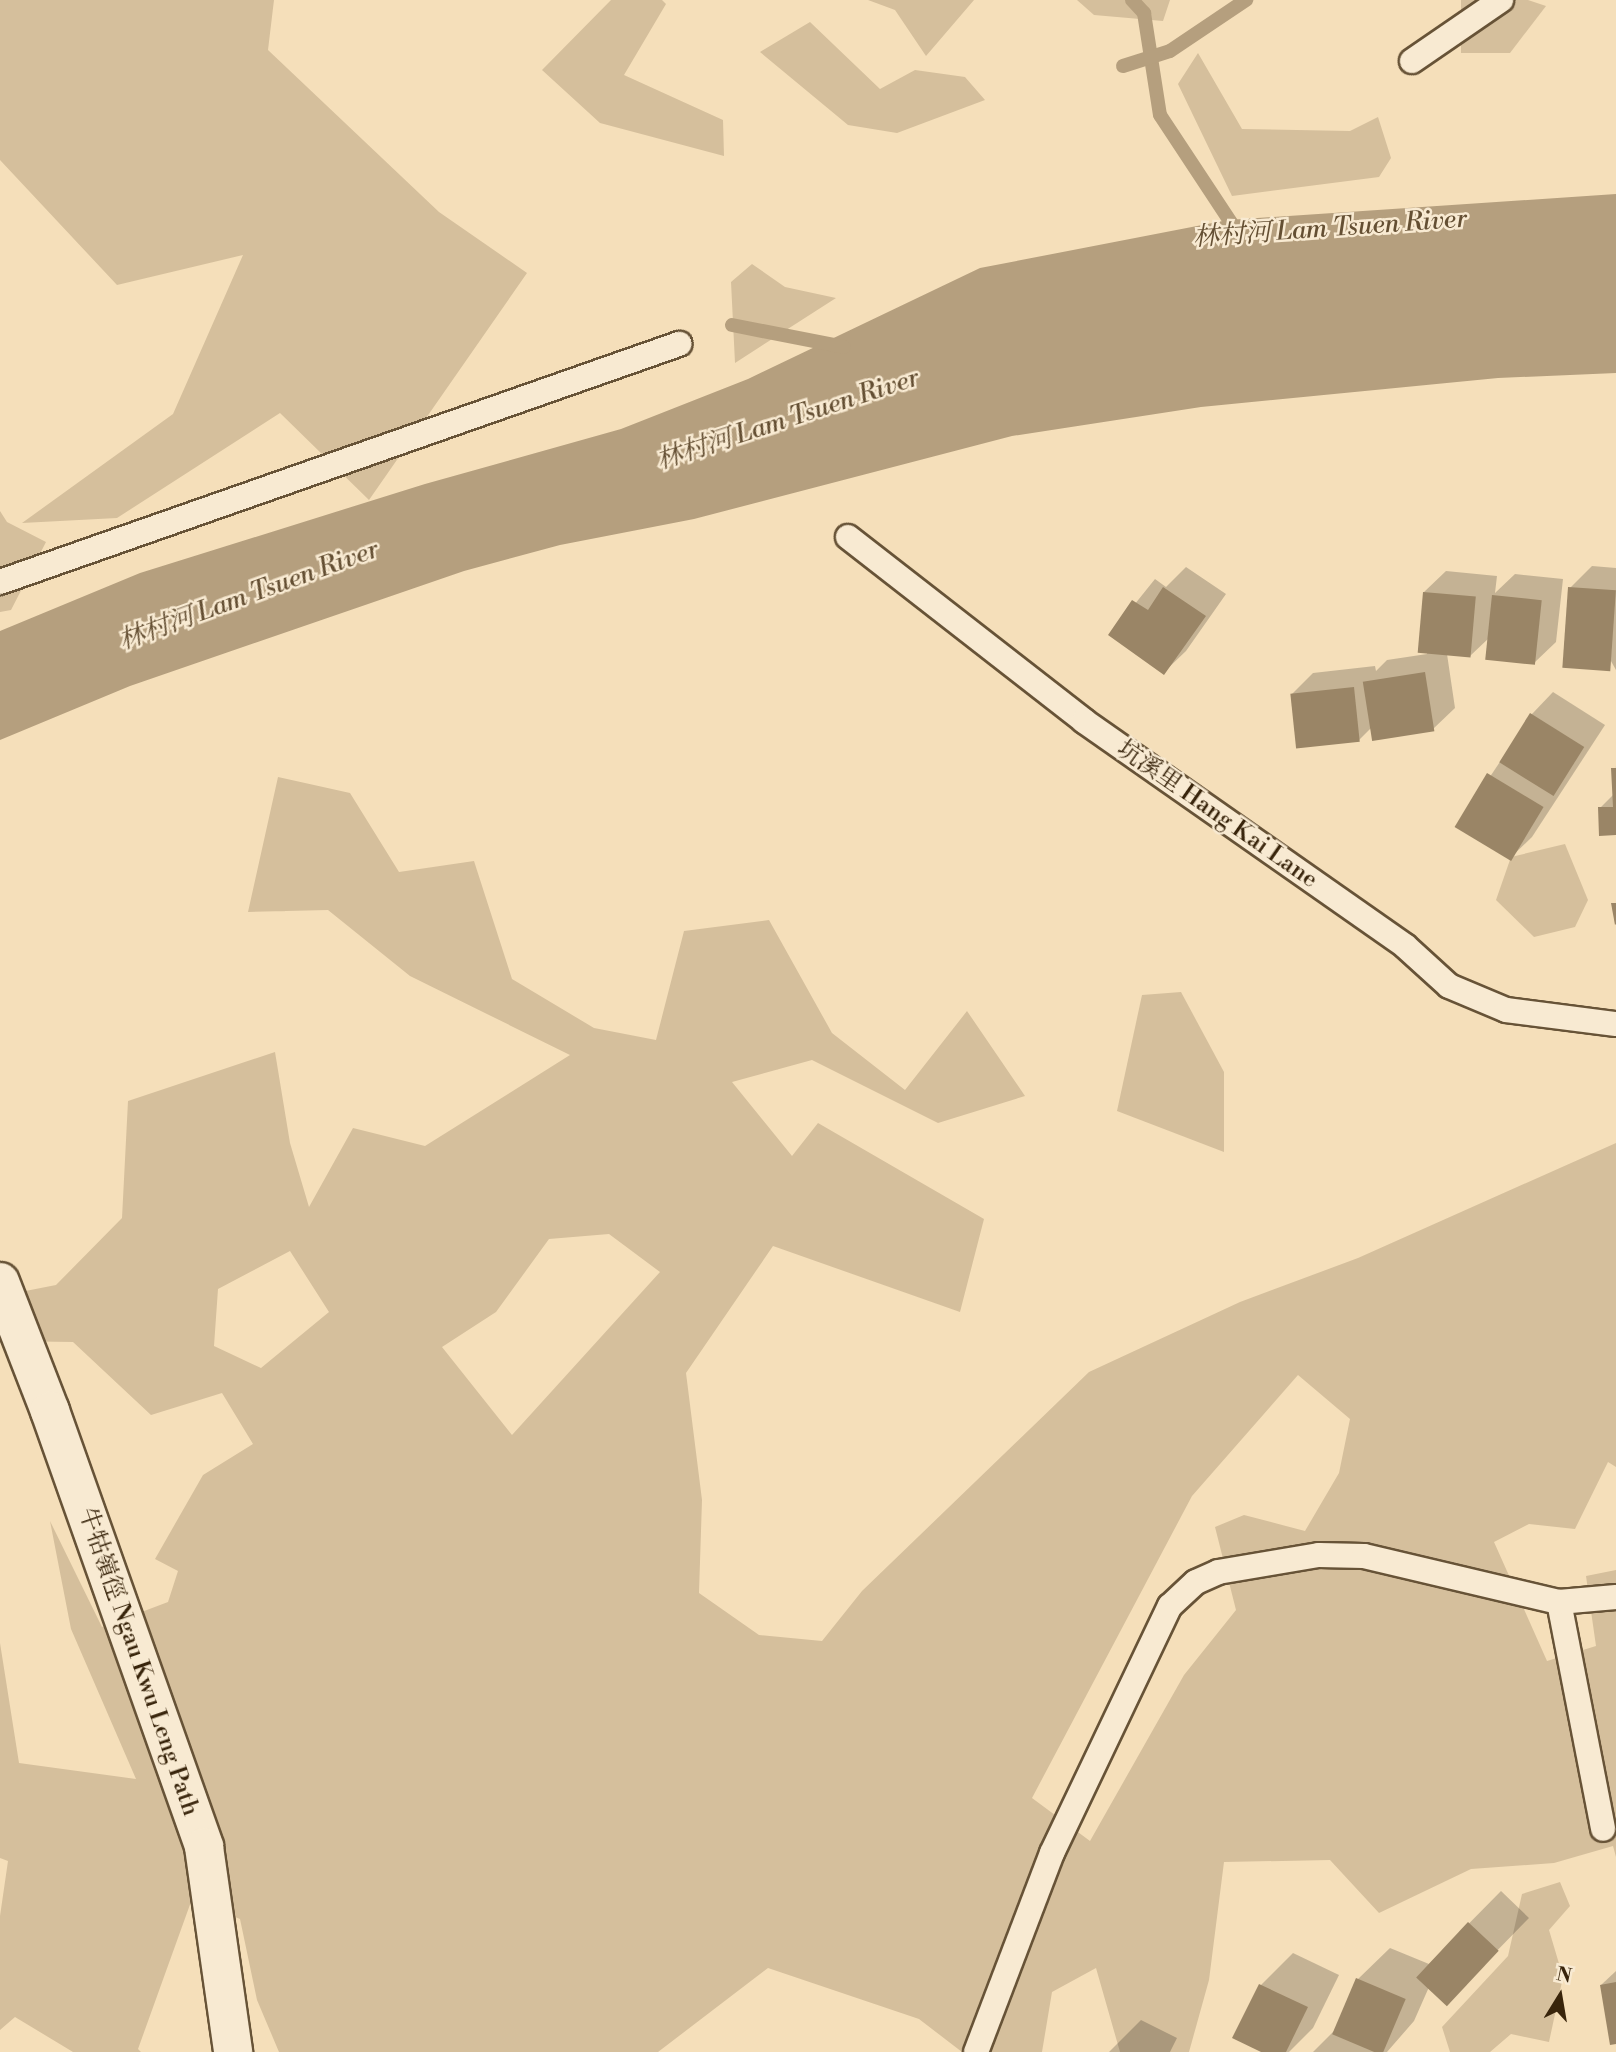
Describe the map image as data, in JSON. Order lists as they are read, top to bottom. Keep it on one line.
{"streets":{"street":["牛牯嶺徑 Ngau Kwu Leng Path"],"lane":["坑溪里 Hang Kai Lane"]},"water":["林村河 Lam Tsuen River"],"north":"top"}
